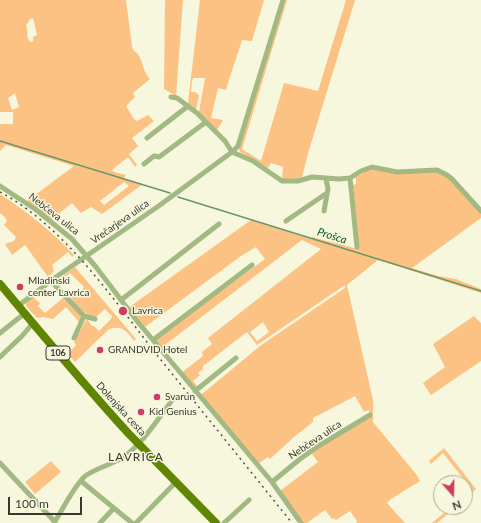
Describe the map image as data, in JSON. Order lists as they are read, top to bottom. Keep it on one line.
{"streets":{"main road":["106","Dolenjska cesta"],"street":["Nebčeva ulica","Vrečarjeva ulica"]},"crossings":[["Nebčeva ulica","Vrečarjeva ulica"],["Vrečarjeva ulica","Dolenjska cesta"]],"districts":["LAVRICA"],"water":["Prošca"],"places":["Mladinski center Lavrica","Lavrica","GRANDVID Hotel","Svarun","Kid Genius"],"scale_bar":"100 m","north":"bottom"}
